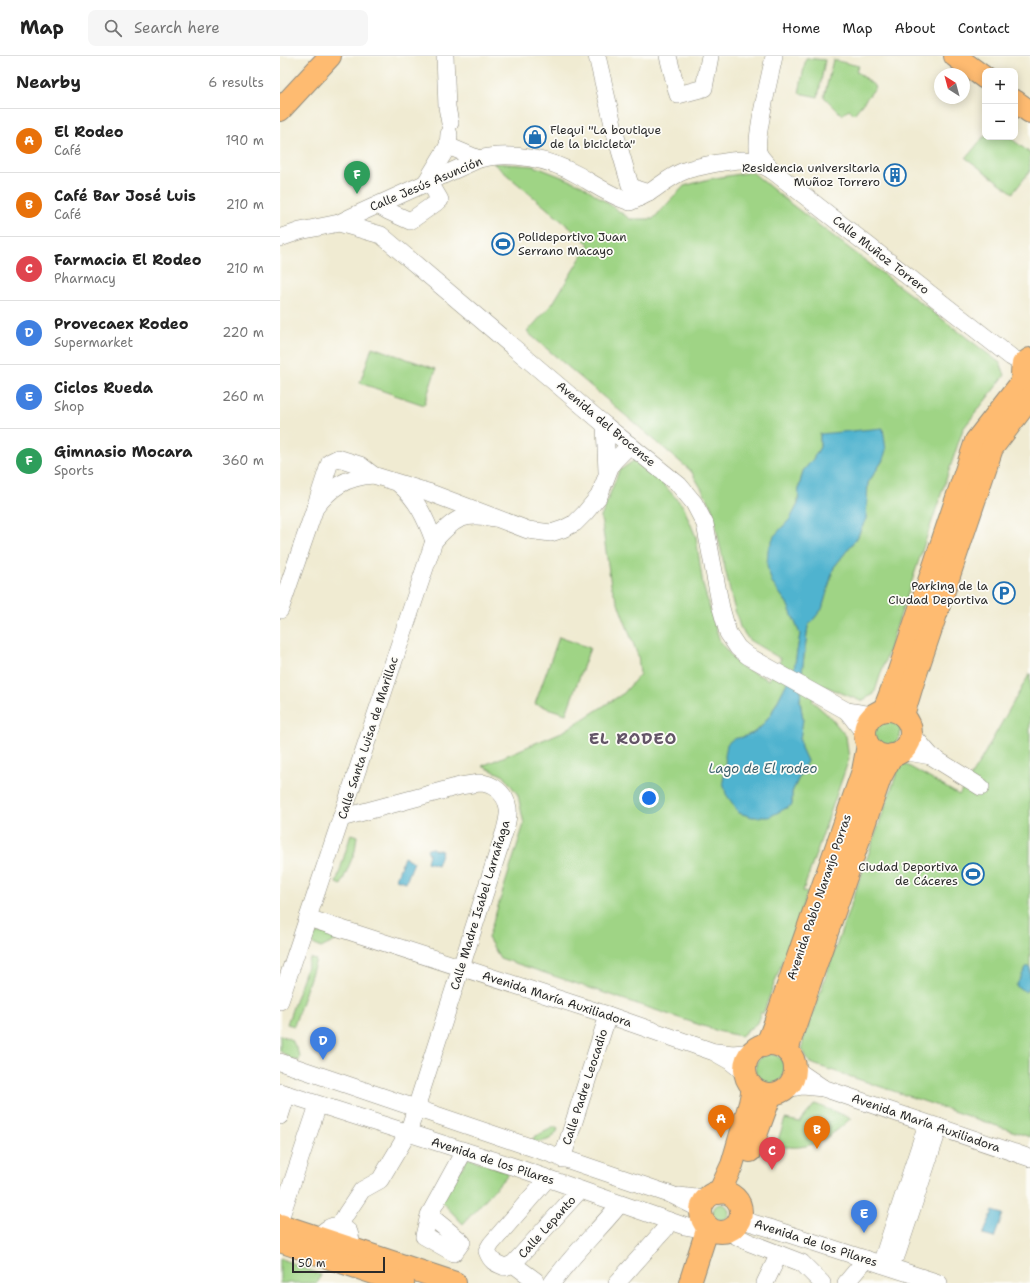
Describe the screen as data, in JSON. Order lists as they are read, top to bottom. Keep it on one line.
{"streets":{"main road":["Avenida Pablo Naranjo Porras"],"street":["Calle Jesús Asunción","Calle Muñoz Torrero","Avenida del Brocense","Calle Santa Luisa de Marillac","Calle Madre Isabel Larrañaga","Avenida María Auxiliadora","Calle Padre Leocadio","Avenida de los Pilares","Calle Lepanto"]},"crossings":[["Calle Jesús Asunción","Avenida del Brocense"],["Calle Muñoz Torrero","Avenida Pablo Naranjo Porras"],["Avenida del Brocense","Avenida Pablo Naranjo Porras"],["Calle Santa Luisa de Marillac","Calle Madre Isabel Larrañaga"],["Calle Santa Luisa de Marillac","Avenida María Auxiliadora"],["Avenida Pablo Naranjo Porras","Avenida María Auxiliadora"],["Calle Madre Isabel Larrañaga","Avenida María Auxiliadora"],["Calle Madre Isabel Larrañaga","Avenida de los Pilares"],["Avenida María Auxiliadora","Calle Padre Leocadio"],["Calle Padre Leocadio","Avenida de los Pilares"],["Avenida de los Pilares","Calle Lepanto"]],"districts":["EL RODEO"],"water":["Lago de El rodeo"],"places":{"shop":["Flequi \"La boutique de la bicicleta\""],"building":["Residencia universitaria Muñoz Torrero"],"sports":["Polideportivo Juan Serrano Macayo","Ciudad Deportiva de Cáceres"],"parking":["Parking de la Ciudad Deportiva"]},"scale_bar":"50 m","north":"top left","page":{"header":"Map","search":"Search here","nav":["Home","Map","About","Contact"],"heading":["Nearby","6 results"],"map_buttons":["+","−"],"list":[{"mark":"A","name":"El Rodeo","note":"Café","value":"190 m"},{"mark":"B","name":"Café Bar José Luis","note":"Café","value":"210 m"},{"mark":"C","name":"Farmacia El Rodeo","note":"Pharmacy","value":"210 m"},{"mark":"D","name":"Provecaex Rodeo","note":"Supermarket","value":"220 m"},{"mark":"E","name":"Ciclos Rueda","note":"Shop","value":"260 m"},{"mark":"F","name":"Gimnasio Mocara","note":"Sports","value":"360 m"}],"pins":["F","D","A","B","C","E"],"scale":"50 m"}}
